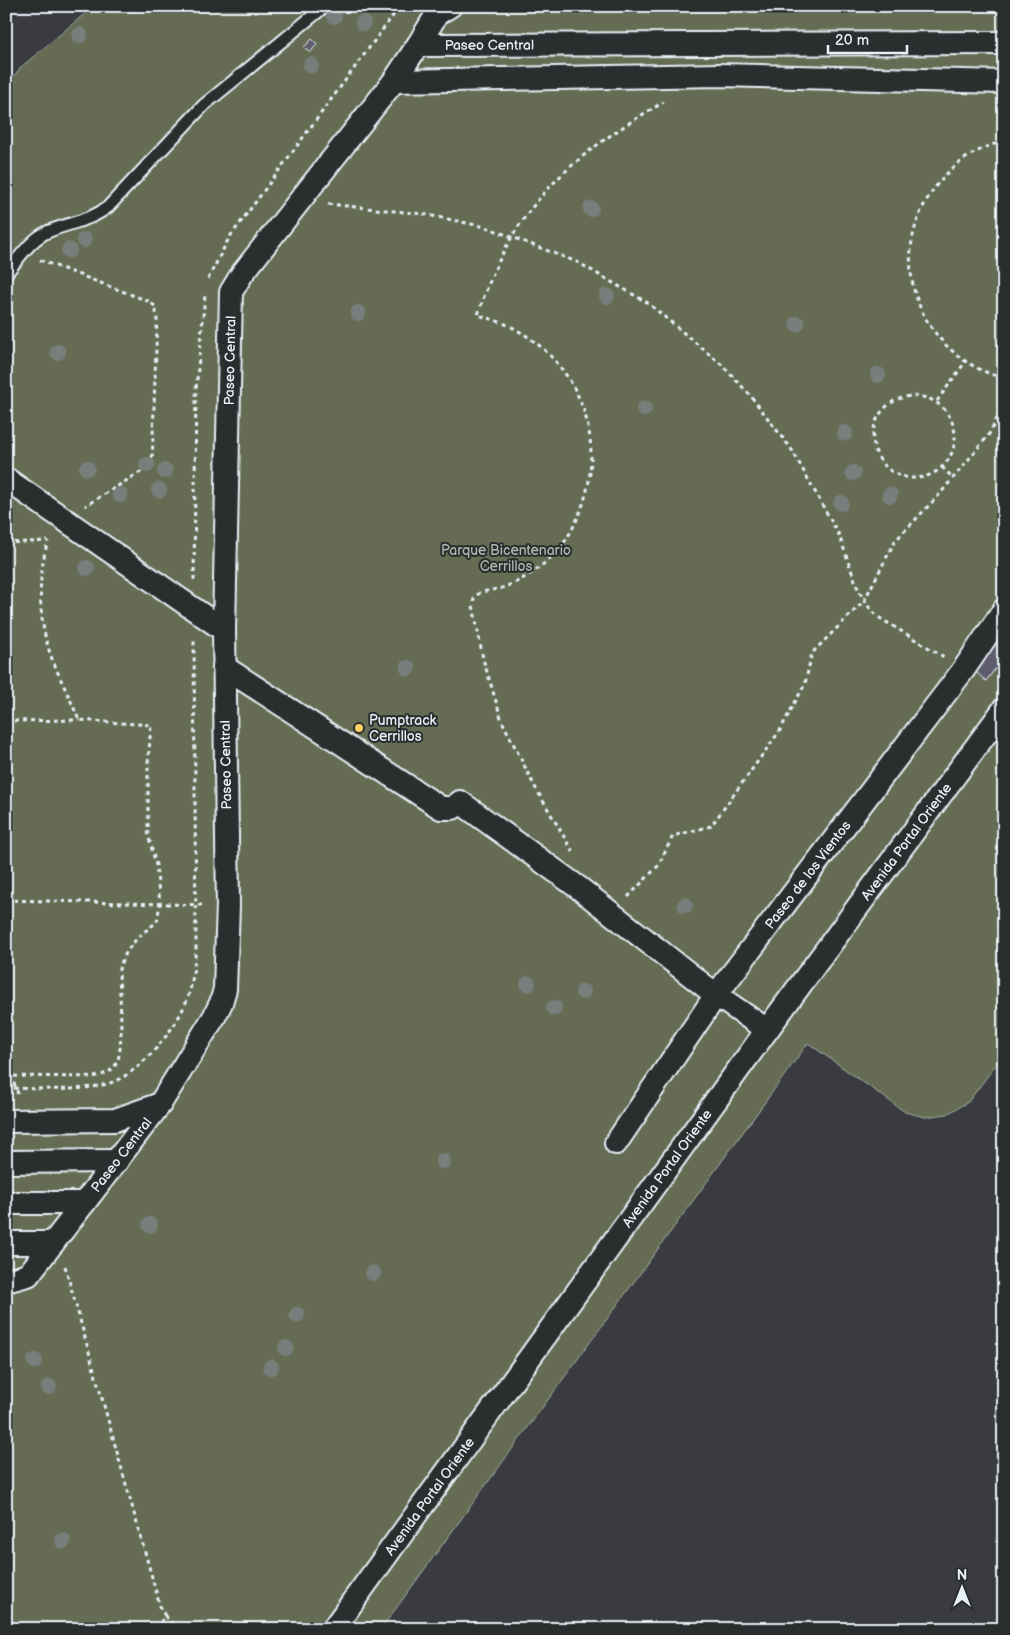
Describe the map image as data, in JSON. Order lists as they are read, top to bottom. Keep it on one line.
{"streets":{"street":["Paseo Central","Avenida Portal Oriente","Paseo de los Vientos"]},"parks":["Parque Bicentenario Cerrillos"],"places":["Pumptrack Cerrillos"],"scale_bar":"20 m","north":"top"}
